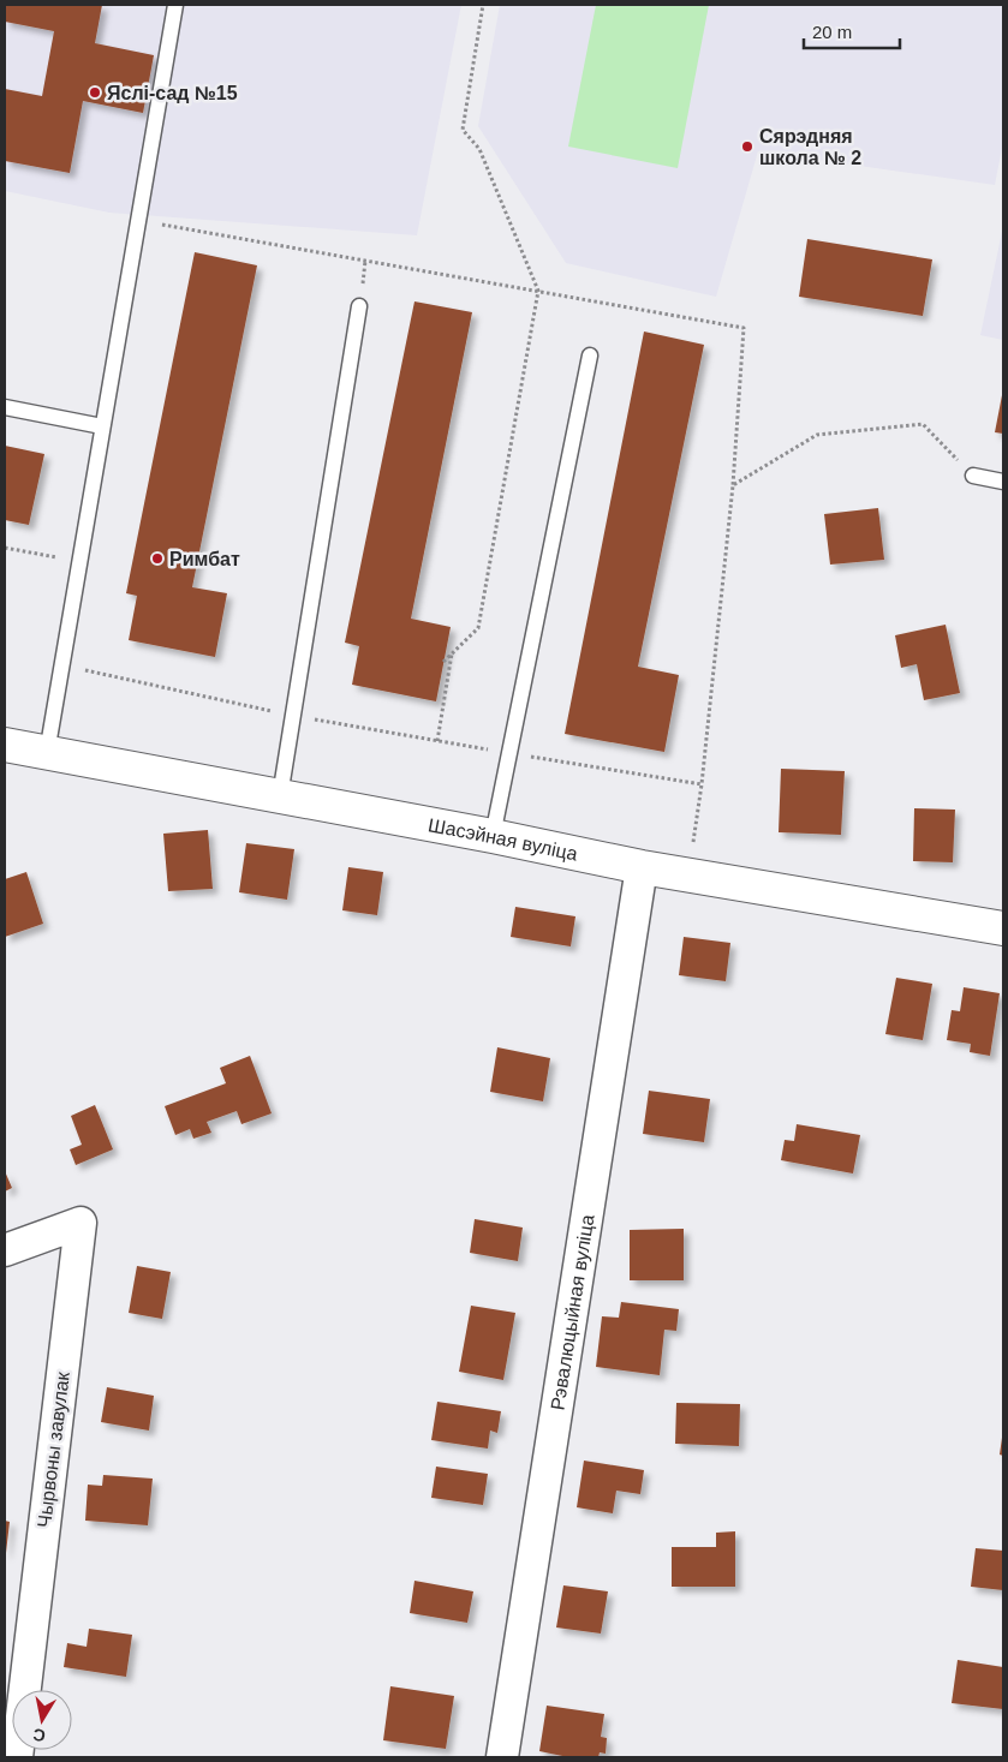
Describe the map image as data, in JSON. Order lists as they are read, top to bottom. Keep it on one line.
{"streets":{"main road":["Шасэйная вуліца"],"street":["Рэвалюцыйная вуліца","Чырвоны завулак"]},"crossings":[["Шасэйная вуліца","Рэвалюцыйная вуліца"]],"places":["Яслі-сад №15","Сярэдняя школа № 2","Римбат"],"scale_bar":"20 m","north":"bottom"}
